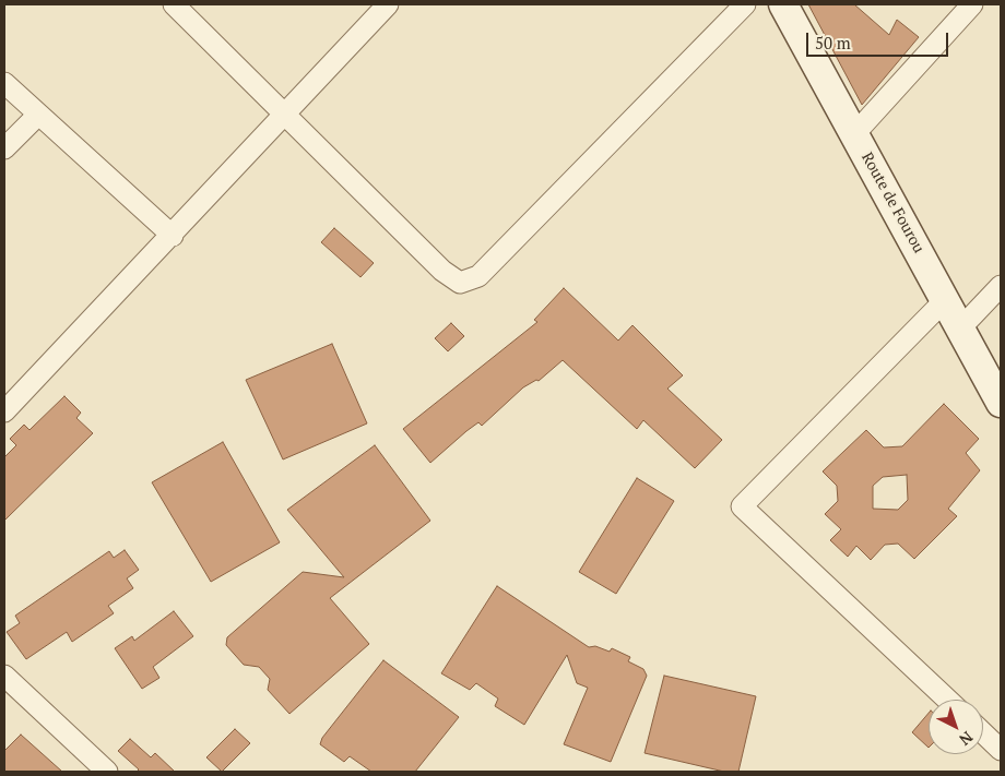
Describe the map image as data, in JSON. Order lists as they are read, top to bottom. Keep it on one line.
{"streets":{"main road":["Route de Fourou"]},"scale_bar":"50 m","north":"bottom right"}
